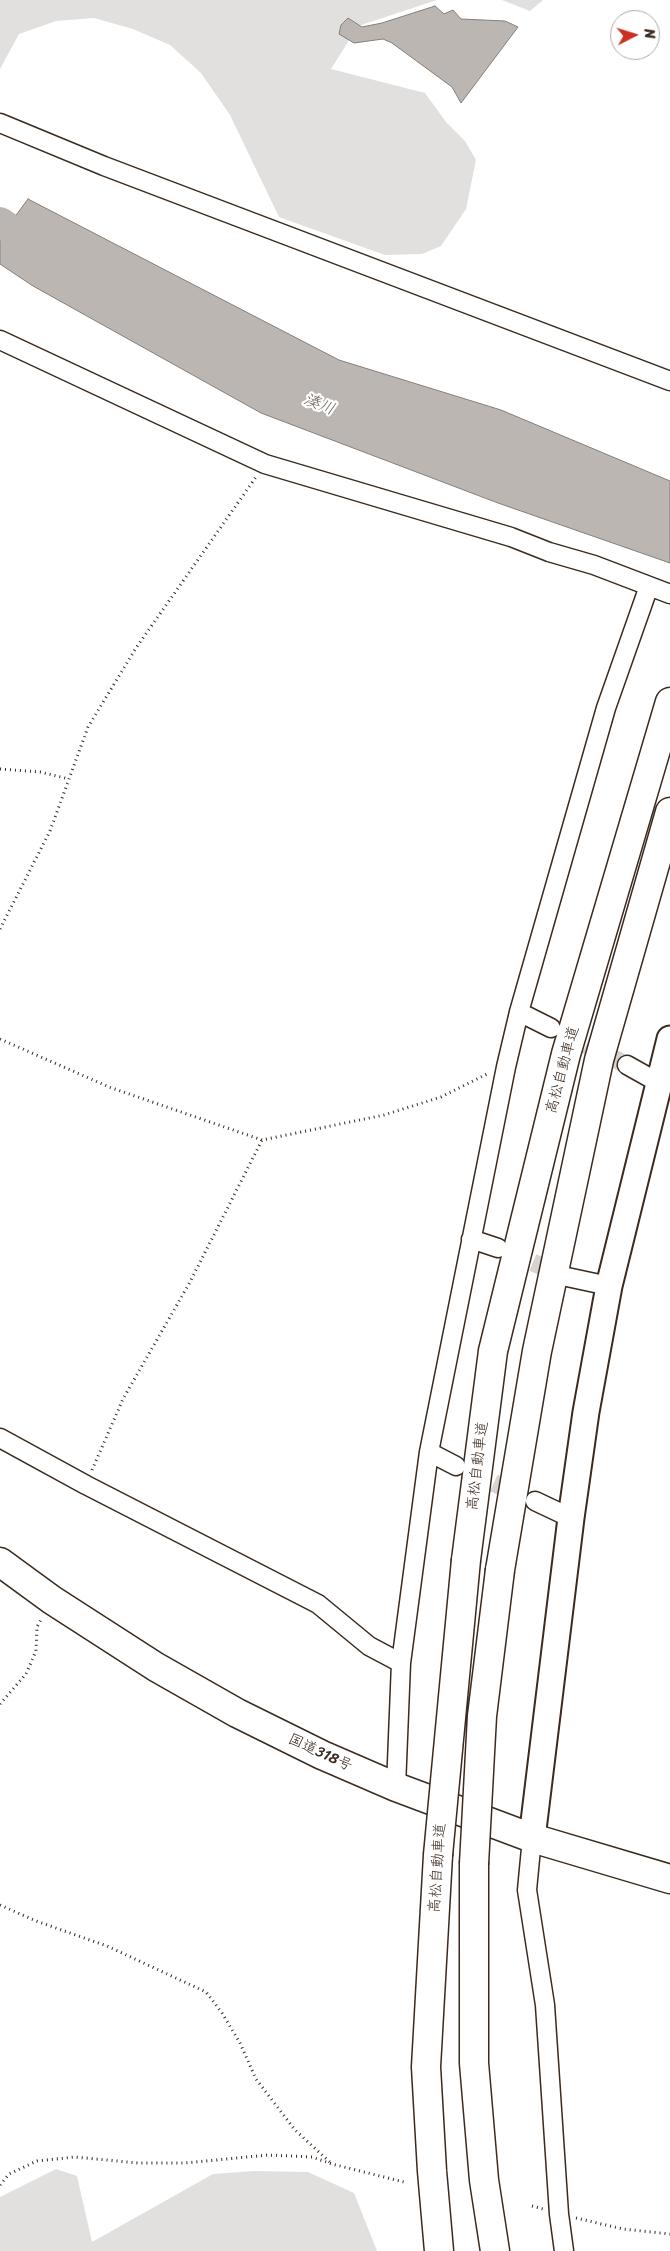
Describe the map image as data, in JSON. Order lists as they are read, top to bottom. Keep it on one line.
{"streets":{"highway":["高松自動車道","国道318号"]},"water":["湊川"],"north":"right"}
